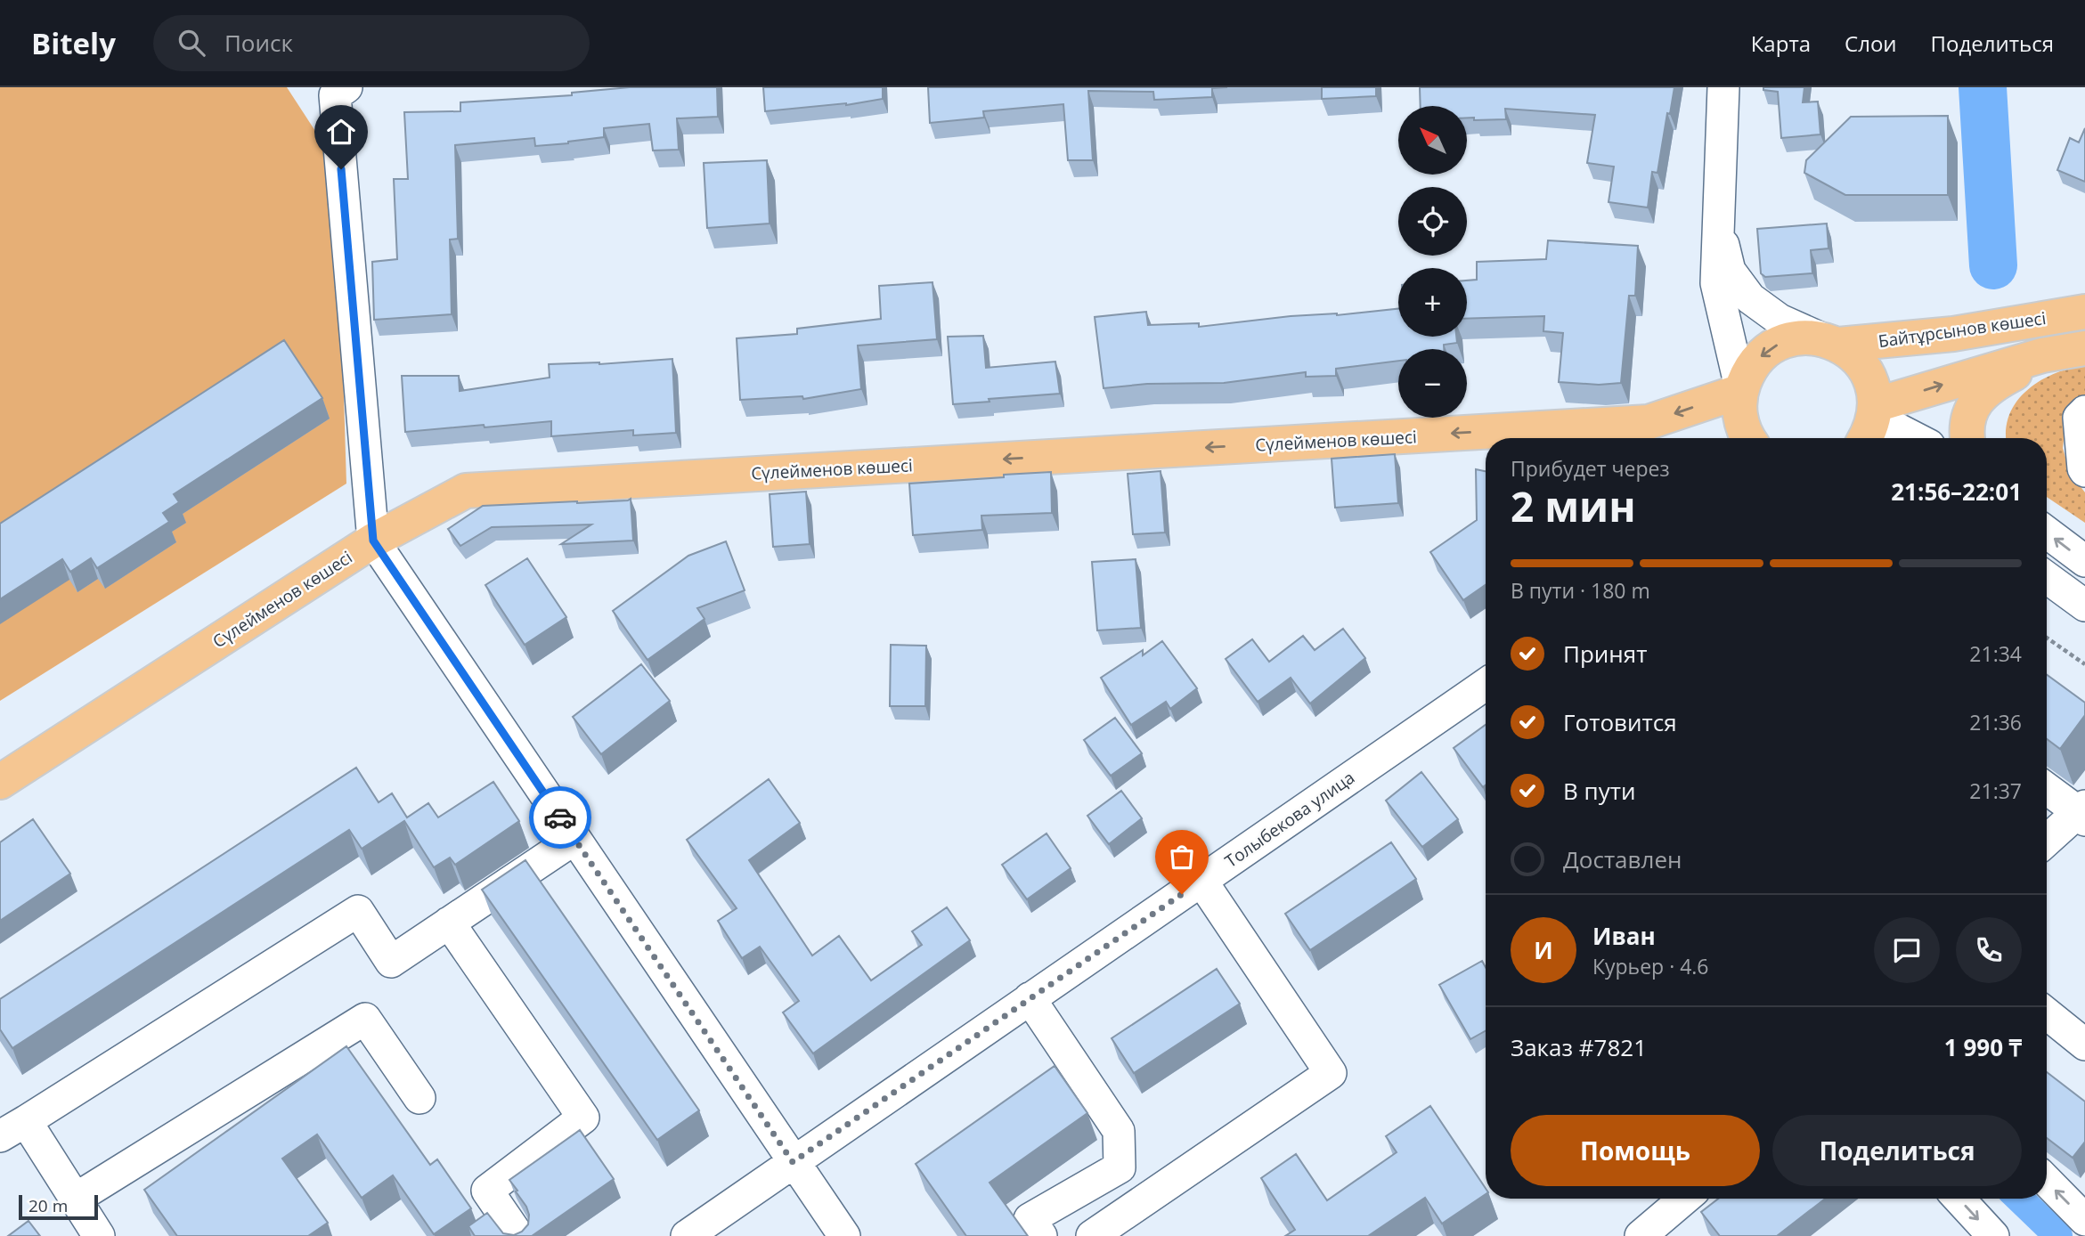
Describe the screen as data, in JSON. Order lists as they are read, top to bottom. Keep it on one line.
{"streets":{"main road":["Байтұрсынов көшесі","Сүлейменов көшесі"],"street":["Толыбекова улица"]},"crossings":[["Байтұрсынов көшесі","Сүлейменов көшесі"]],"one_way":["Сүлейменов көшесі"],"scale_bar":"20 m","north":"top left","page":{"header":"Bitely","search":"Поиск","nav":["Карта","Слои","Поделиться"],"map_buttons":["+","−"],"heading":["2 мин","Прибудет через","21:56–22:01"],"panel":["Иван","Курьер · 4.6","Заказ #7821","1 990 ₸"],"bar":"В пути · 180 m","list":[["Принят","21:34"],["Готовится","21:36"],["В пути","21:37"],"Доставлен"],"round":"И","buttons":["Помощь","Поделиться"],"scale":"20 m"}}
